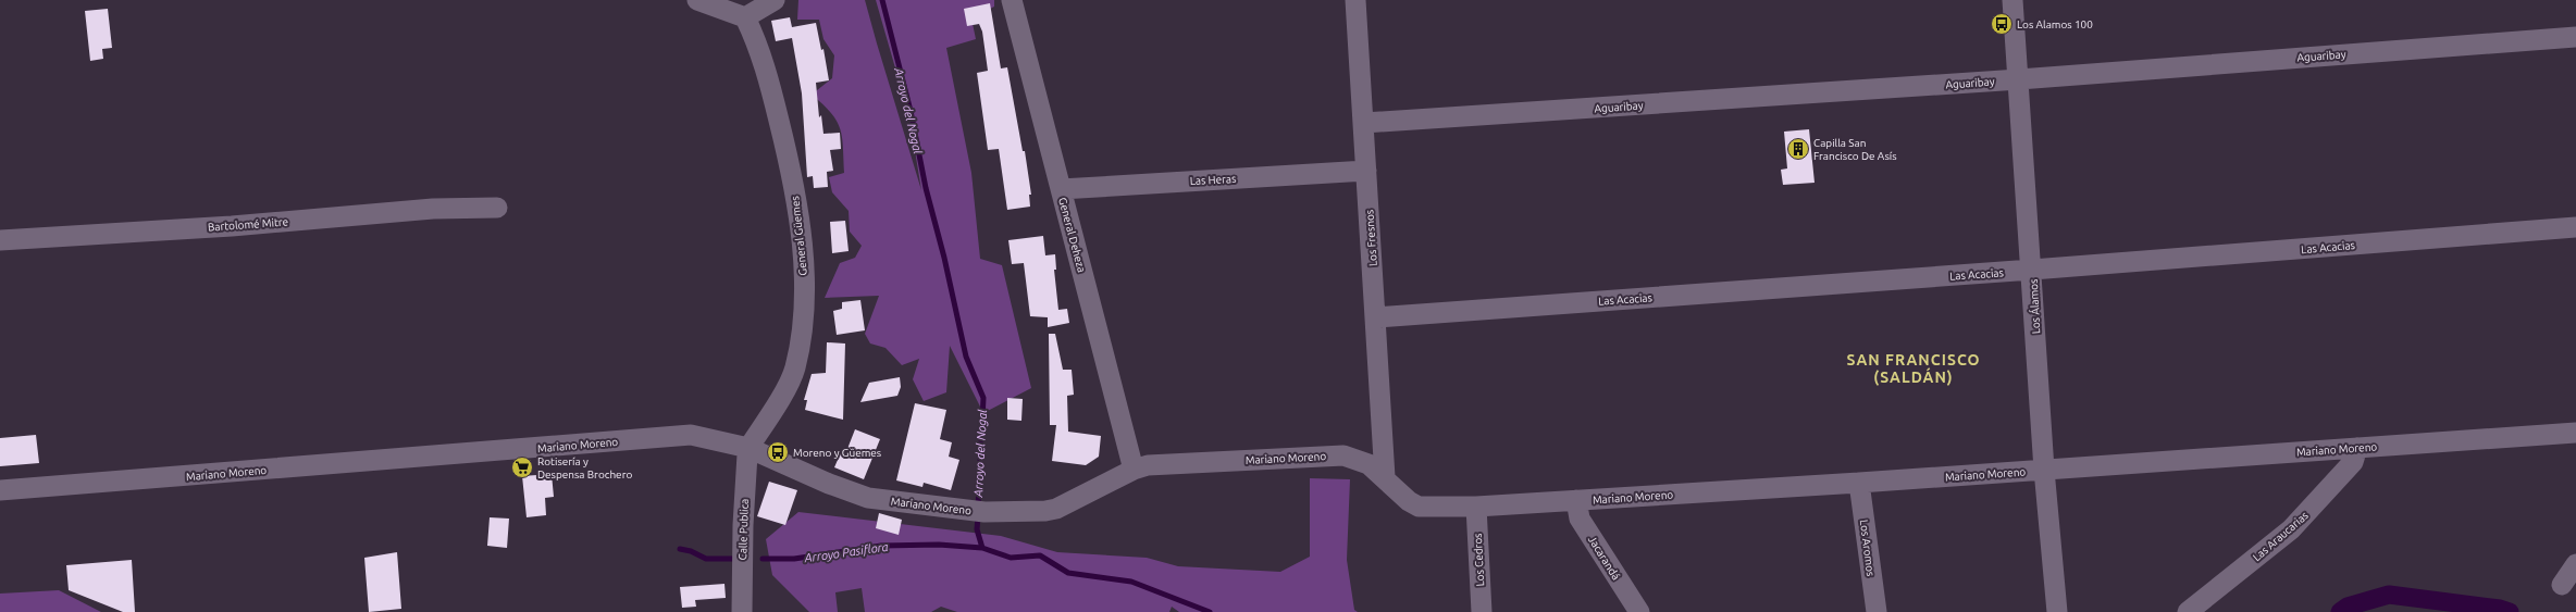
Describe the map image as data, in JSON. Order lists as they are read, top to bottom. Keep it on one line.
{"streets":{"street":["Aguaribay","Las Heras","Bartolomé Mitre","General Deheza","General Güemes","Los Fresnos","Las Acacias","Los Álamos","Mariano Moreno","Calle Publica","Las Araucarias","Los Aromos","Jacarandá","Los Cedros"]},"crossings":[["Aguaribay","Los Fresnos"],["Aguaribay","Los Álamos"],["Las Heras","General Deheza"],["Las Heras","Los Fresnos"],["General Deheza","Mariano Moreno"],["General Güemes","Mariano Moreno"],["General Güemes","Calle Publica"],["Los Fresnos","Las Acacias"],["Los Fresnos","Mariano Moreno"],["Las Acacias","Los Álamos"],["Los Álamos","Mariano Moreno"],["Mariano Moreno","Calle Publica"],["Mariano Moreno","Las Araucarias"],["Mariano Moreno","Los Aromos"],["Mariano Moreno","Jacarandá"],["Mariano Moreno","Los Cedros"]],"districts":["SAN FRANCISCO (SALDÁN)"],"water":["Arroyo del Nogal","Arroyo Pasiflora"],"places":{"bus stop":["Los Alamos 100","Moreno y Güemes"],"building":["Capilla San Francisco De Asís"],"supermarket":["Rotisería y Despensa Brochero"]}}
